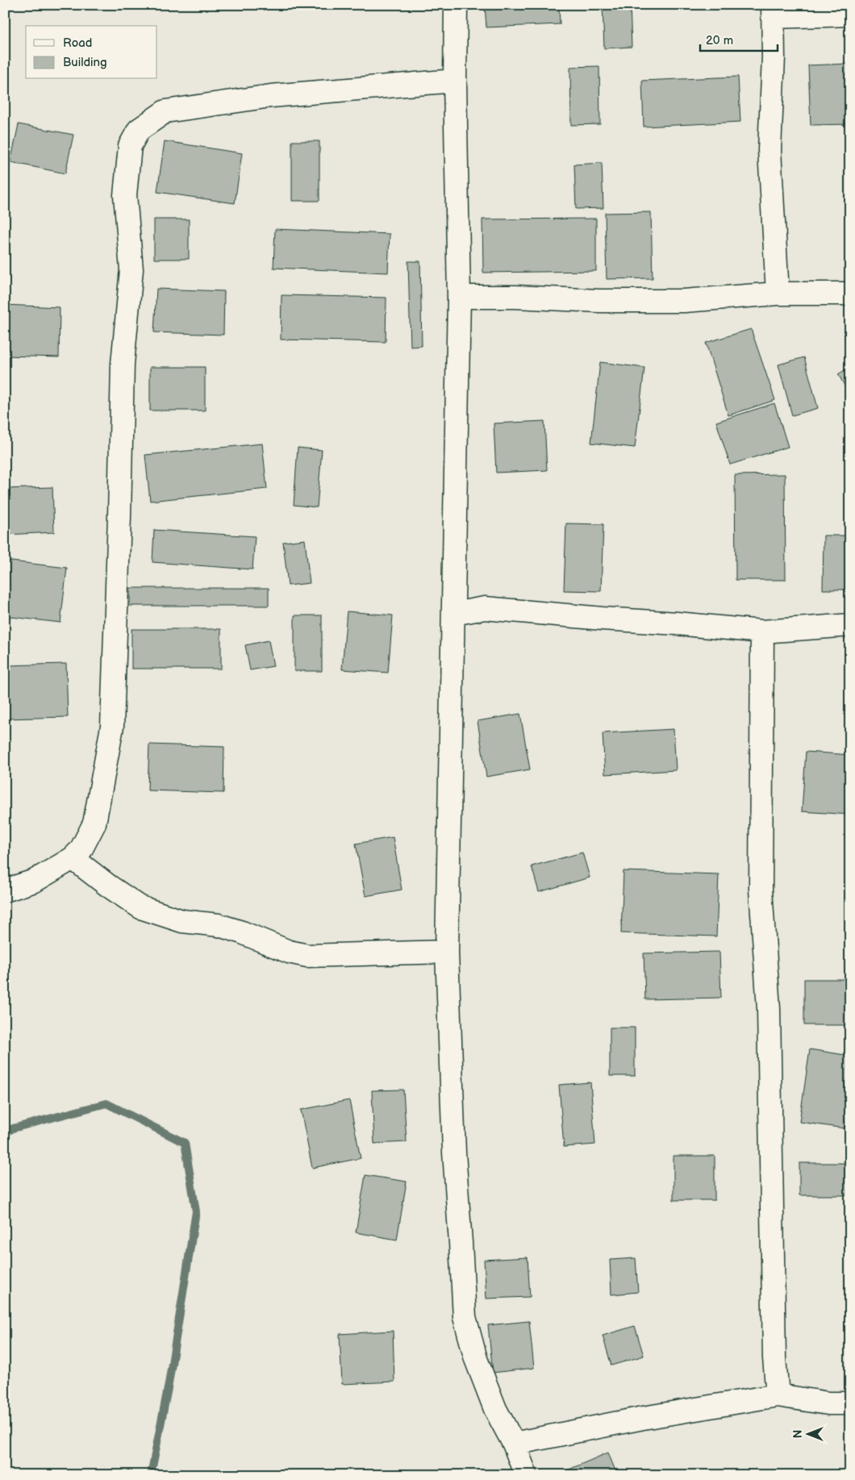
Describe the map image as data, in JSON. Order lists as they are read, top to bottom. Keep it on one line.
{"legend":["Road","Building"],"scale_bar":"20 m","north":"left"}
